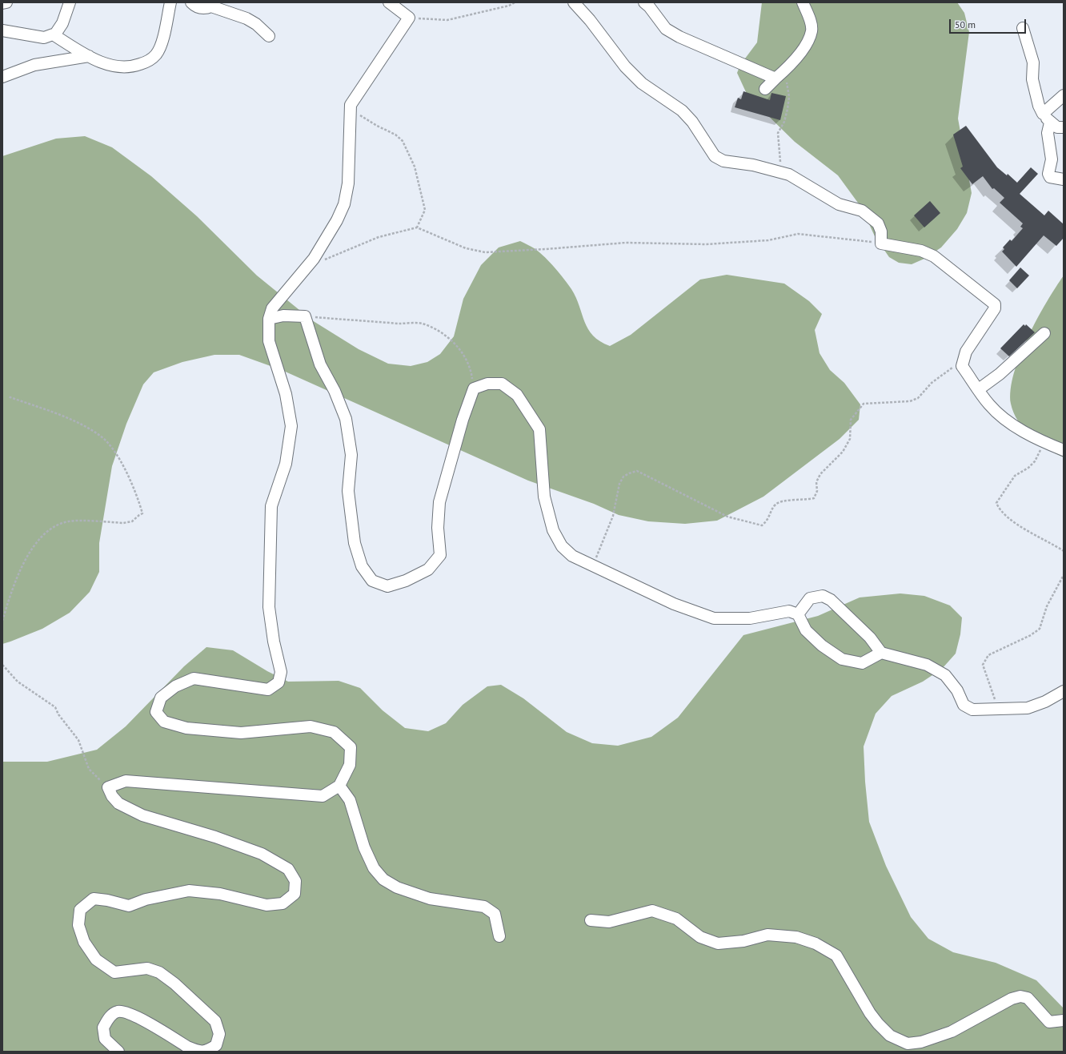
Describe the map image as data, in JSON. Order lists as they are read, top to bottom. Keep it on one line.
{"scale_bar":"50 m"}
